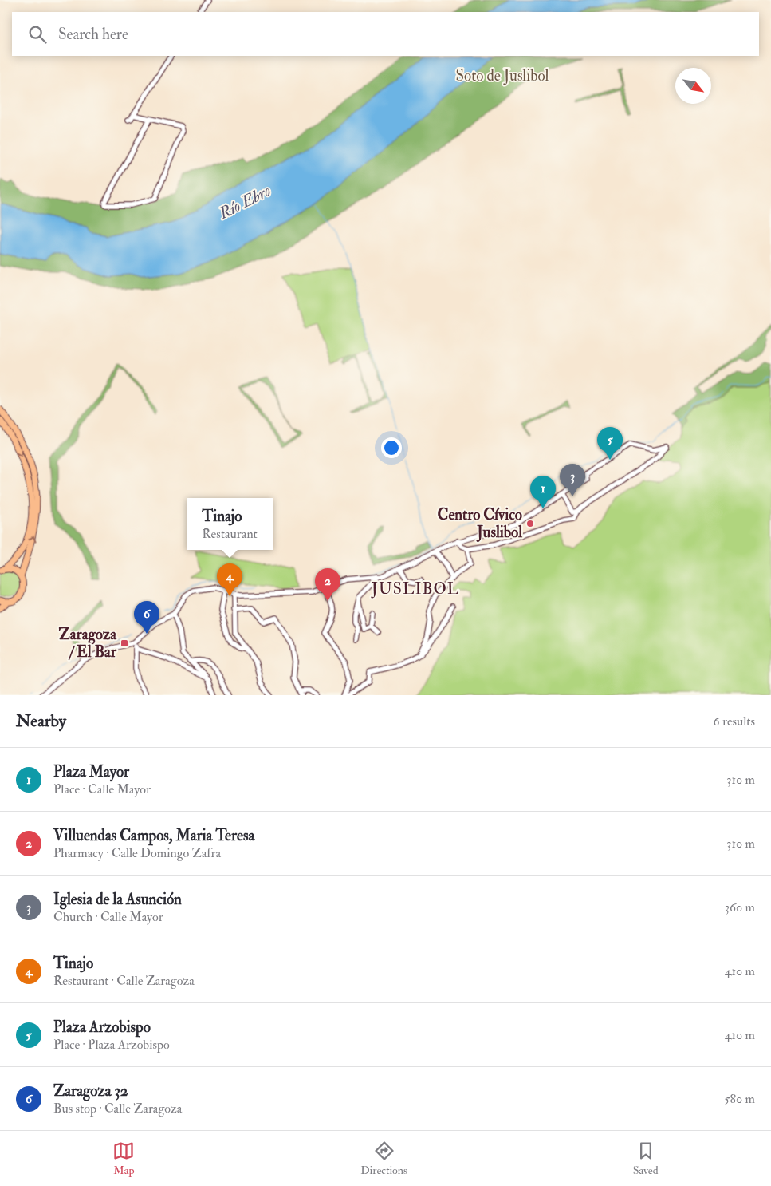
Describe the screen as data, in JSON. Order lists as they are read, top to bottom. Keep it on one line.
{"districts":["JUSLIBOL"],"water":["Río Ebro"],"parks":["Soto de Juslibol"],"places":{"other":["Centro Cívico Juslibol"],"transit":["Zaragoza / El Bar"]},"north":"bottom right","page":{"search":"Search here","pins":["5","3","1","4","2","6"],"popup":["Tinajo","Restaurant"],"heading":["Nearby","6 results"],"list":[{"mark":"1","name":"Plaza Mayor","note":"Place · Calle Mayor","value":"310 m"},{"mark":"2","name":"Villuendas Campos, Maria Teresa","note":"Pharmacy · Calle Domingo Zafra","value":"310 m"},{"mark":"3","name":"Iglesia de la Asunción","note":"Church · Calle Mayor","value":"360 m"},{"mark":"4","name":"Tinajo","note":"Restaurant · Calle Zaragoza","value":"410 m"},{"mark":"5","name":"Plaza Arzobispo","note":"Place · Plaza Arzobispo","value":"410 m"},{"mark":"6","name":"Zaragoza 32","note":"Bus stop · Calle Zaragoza","value":"580 m"}],"nav":["Map","Directions","Saved"]}}
